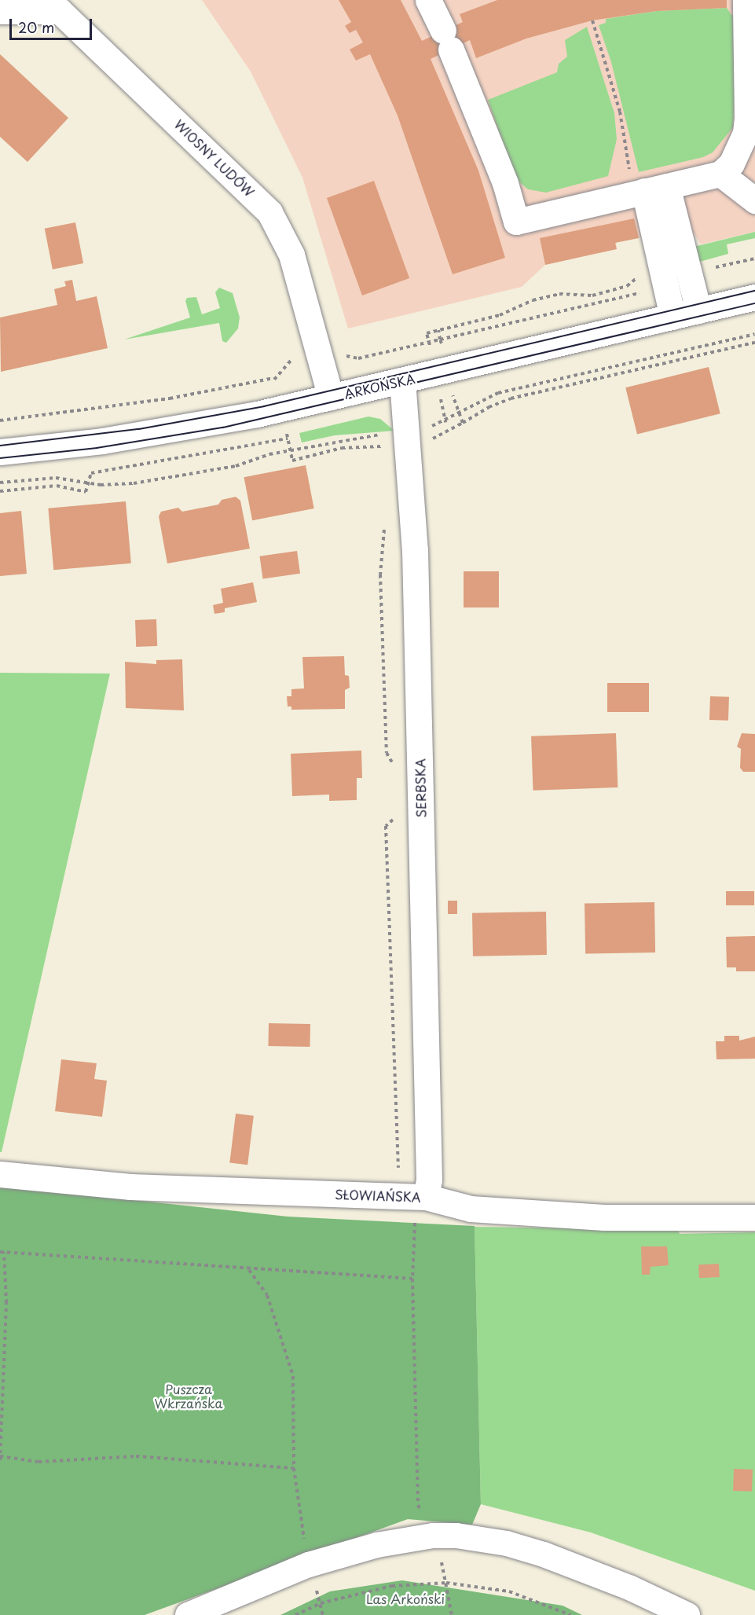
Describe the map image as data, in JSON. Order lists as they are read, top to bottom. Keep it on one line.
{"streets":{"street":["WIOSNY LUDÓW","ARKOŃSKA","SERBSKA","SŁOWIAŃSKA"]},"crossings":[["WIOSNY LUDÓW","ARKOŃSKA"],["ARKOŃSKA","SERBSKA"],["SERBSKA","SŁOWIAŃSKA"]],"parks":["Puszcza Wkrzańska","Las Arkoński"],"scale_bar":"20 m"}
